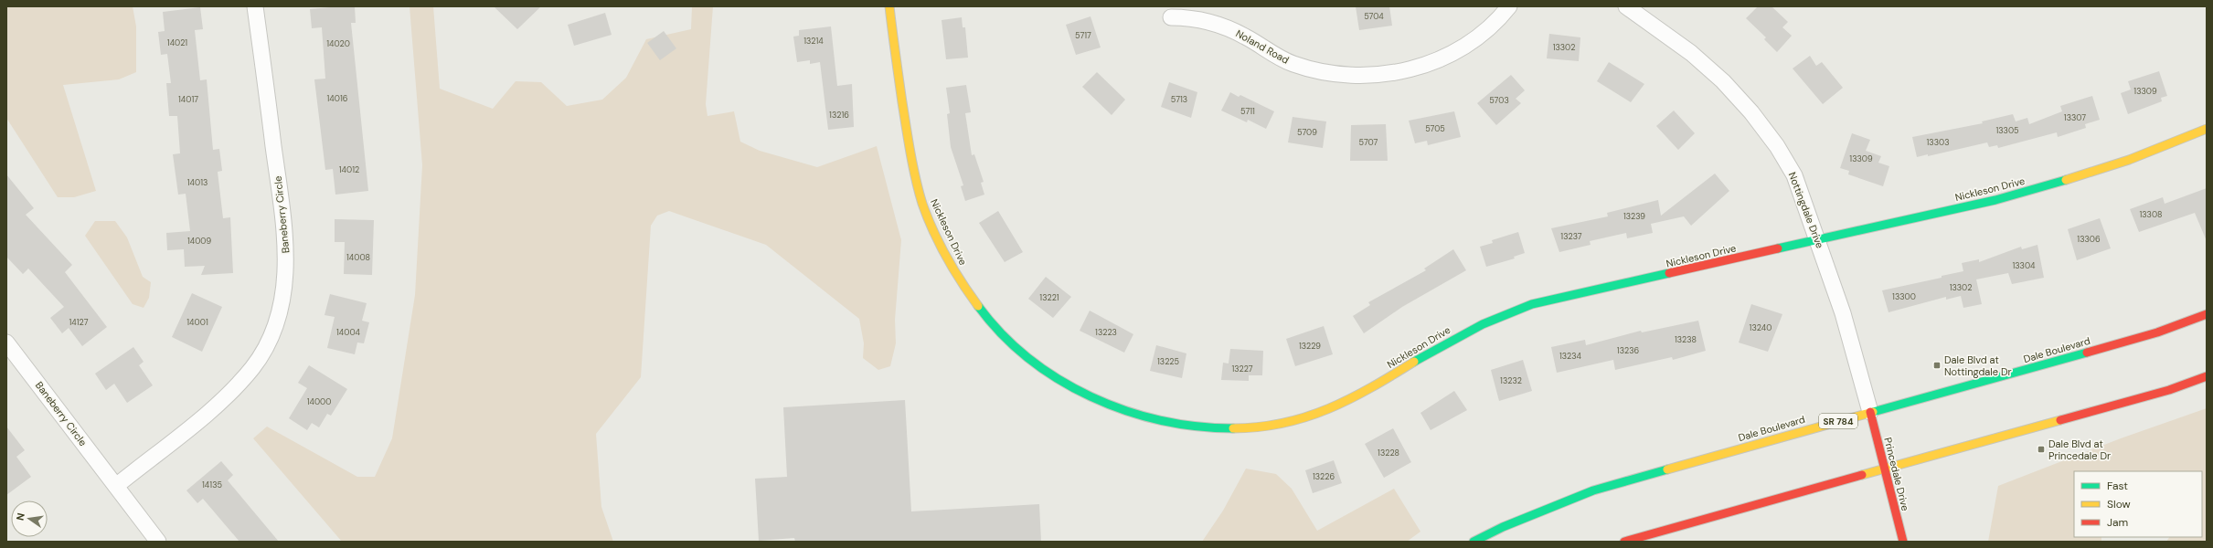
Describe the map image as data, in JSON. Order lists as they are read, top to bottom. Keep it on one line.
{"streets":{"street":["Noland Road","Nickleson Drive","Nottingdale Drive","Baneberry Circle","Dale Boulevard","SR 784","Princedale Drive"]},"crossings":[["Nickleson Drive","Nottingdale Drive"],["Nottingdale Drive","Dale Boulevard"],["Nottingdale Drive","Princedale Drive"],["Dale Boulevard","Princedale Drive"]],"places":{"transit":["Dale Blvd at Nottingdale Dr","Dale Blvd at Princedale Dr"]},"house_numbers":["5704","5717","13214","14021","14020","13302","13309","14016","14017","5713","5703","5711","13216","13307","5705","13305","5709","5707","13303","13309","14012","14013","13308","13239","13237","13306","14009","14008","13304","13302","13300","13221","14127","14001","13240","14004","13223","13238","13229","13236","13234","13225","13227","13232","14000","13228","13226","14135"],"legend":["Fast","Slow","Jam"],"north":"left"}
